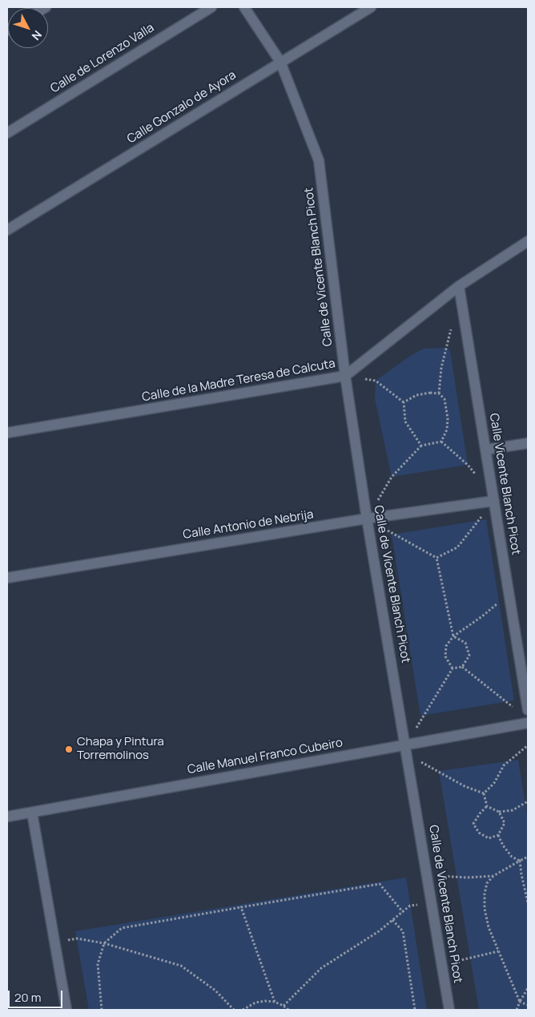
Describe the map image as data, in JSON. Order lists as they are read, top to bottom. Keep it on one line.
{"streets":{"street":["Calle de Lorenzo Valla","Calle Gonzalo de Ayora","Calle de Vicente Blanch Picot","Calle de la Madre Teresa de Calcuta","Calle Vicente Blanch Picot","Calle Antonio de Nebrija","Calle Manuel Franco Cubeiro"]},"crossings":[["Calle Gonzalo de Ayora","Calle de Vicente Blanch Picot"],["Calle de Vicente Blanch Picot","Calle de la Madre Teresa de Calcuta"],["Calle de Vicente Blanch Picot","Calle Antonio de Nebrija"],["Calle de Vicente Blanch Picot","Calle Manuel Franco Cubeiro"],["Calle de la Madre Teresa de Calcuta","Calle Vicente Blanch Picot"],["Calle Vicente Blanch Picot","Calle Antonio de Nebrija"]],"places":["Chapa y Pintura Torremolinos"],"scale_bar":"20 m","north":"bottom right"}
